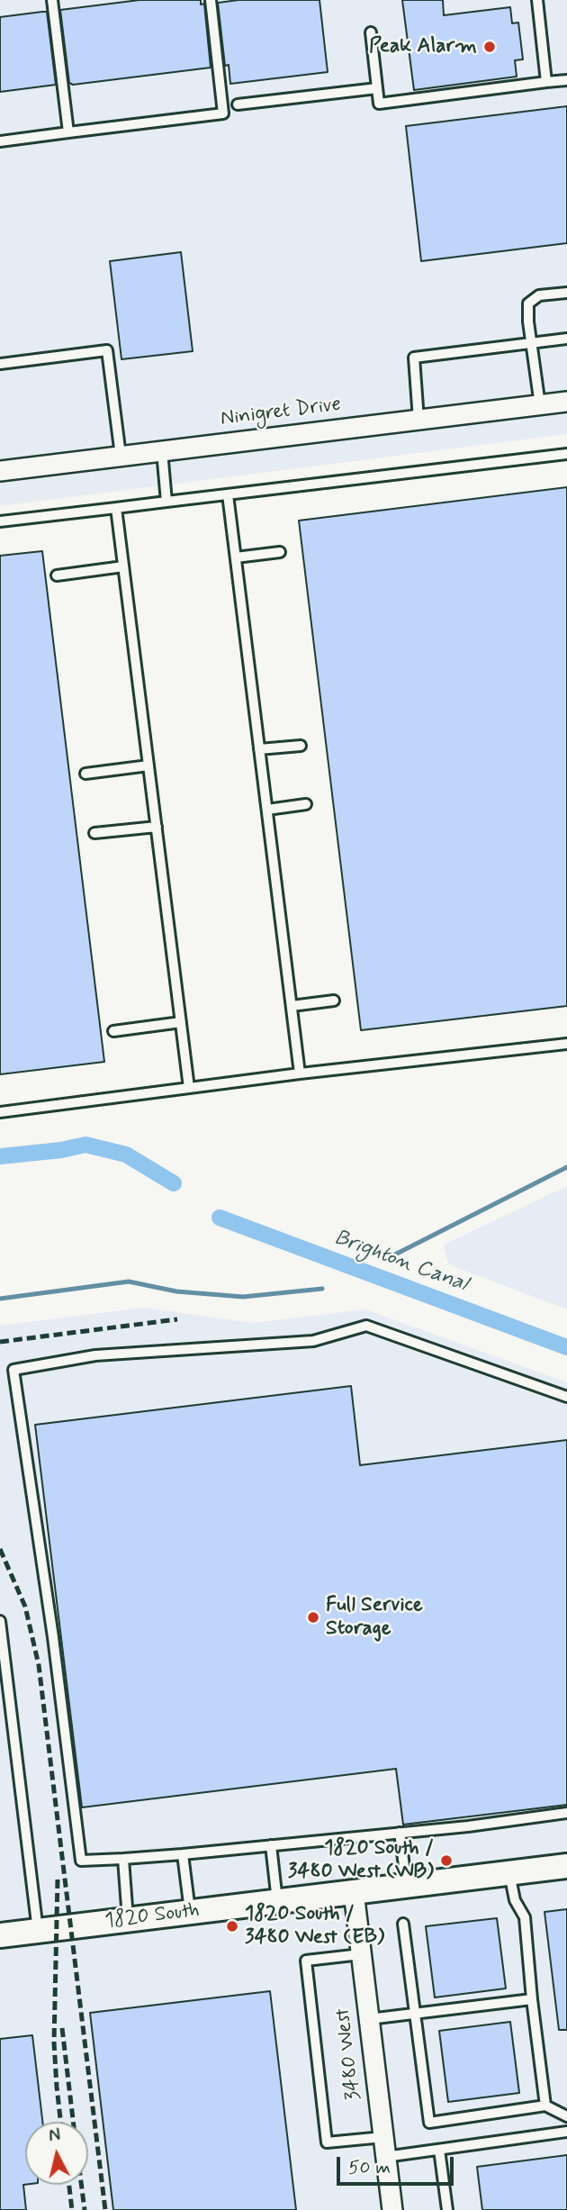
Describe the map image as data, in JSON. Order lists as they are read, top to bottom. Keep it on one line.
{"streets":{"street":["Ninigret Drive","1820 South","3480 West"]},"crossings":[["1820 South","3480 West"]],"water":["Brighton Canal"],"places":["Peak Alarm","Full Service Storage","1820 South / 3480 West (WB)","1820 South / 3480 West (EB)"],"scale_bar":"50 m","north":"top"}
